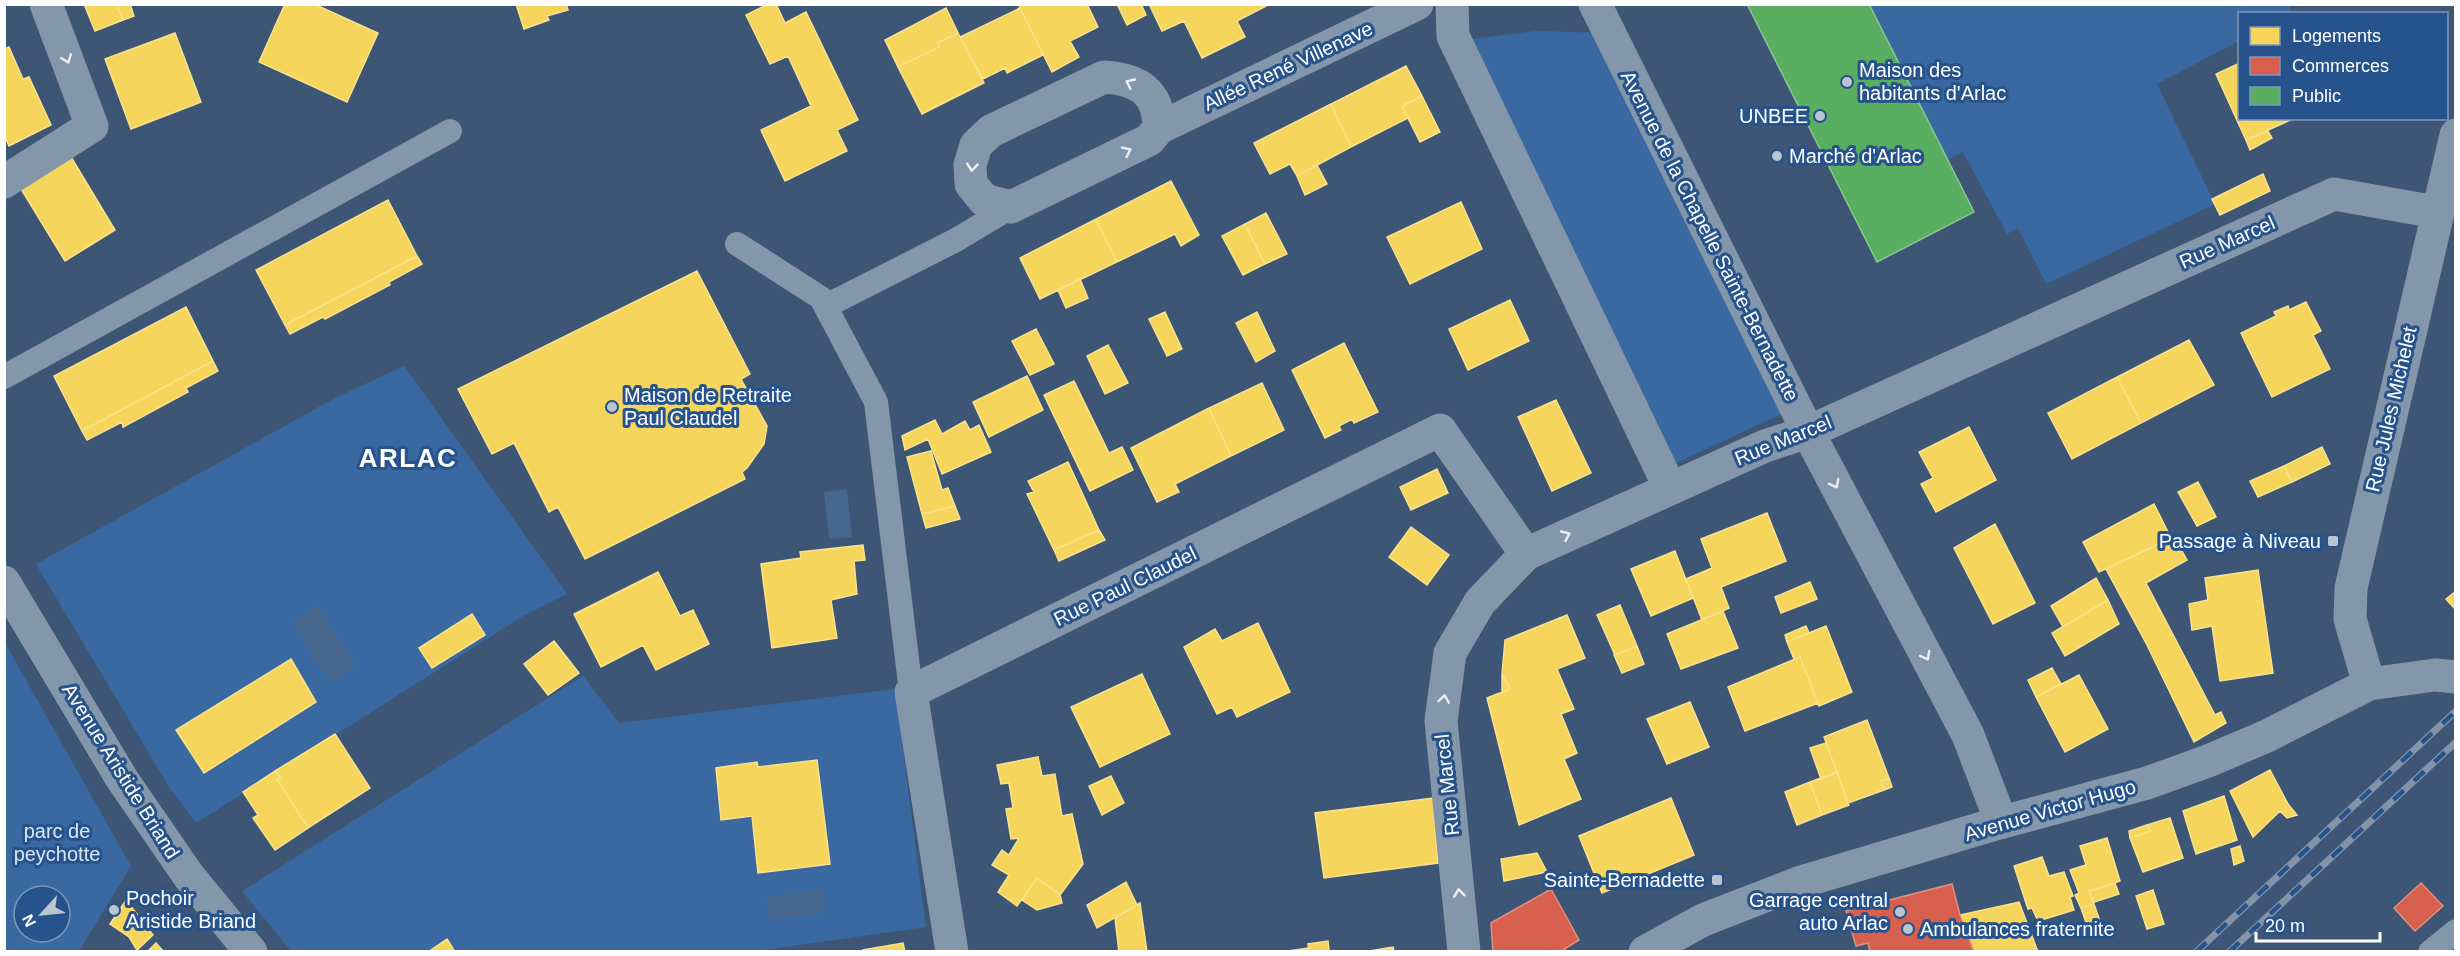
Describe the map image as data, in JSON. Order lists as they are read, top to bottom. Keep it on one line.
{"streets":{"street":["Allée René Villenave","Avenue de la Chapelle Sainte-Bernadette","Rue Marcel","Rue Jules Michelet","Rue Paul Claudel","Avenue Aristide Briand","Avenue Victor Hugo"]},"crossings":[["Avenue de la Chapelle Sainte-Bernadette","Rue Marcel"],["Avenue de la Chapelle Sainte-Bernadette","Avenue Victor Hugo"],["Rue Marcel","Rue Jules Michelet"],["Rue Marcel","Rue Paul Claudel"],["Rue Jules Michelet","Avenue Victor Hugo"]],"one_way":["Allée René Villenave","Avenue de la Chapelle Sainte-Bernadette","Rue Marcel"],"districts":["ARLAC"],"parks":["parc de peychotte"],"places":{"other":["Maison des habitants d'Arlac","UNBEE","Marché d'Arlac","Maison de Retraite Paul Claudel","Pochoir Aristide Briand","Garrage central auto Arlac","Ambulances fraternite"],"transit":["Passage à Niveau","Sainte-Bernadette"]},"legend":["Logements","Commerces","Public"],"scale_bar":"20 m","north":"bottom left"}
